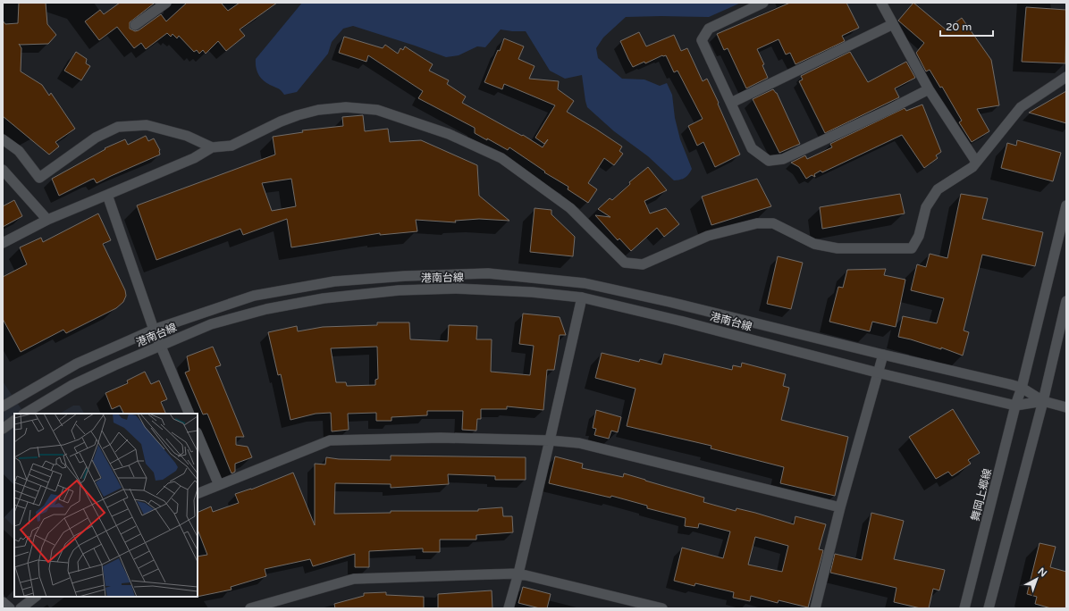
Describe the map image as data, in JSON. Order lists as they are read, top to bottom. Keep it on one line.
{"streets":{"street":["港南台線","舞岡上郷線"]},"crossings":[["港南台線","舞岡上郷線"]],"scale_bar":"20 m","north":"top right"}
